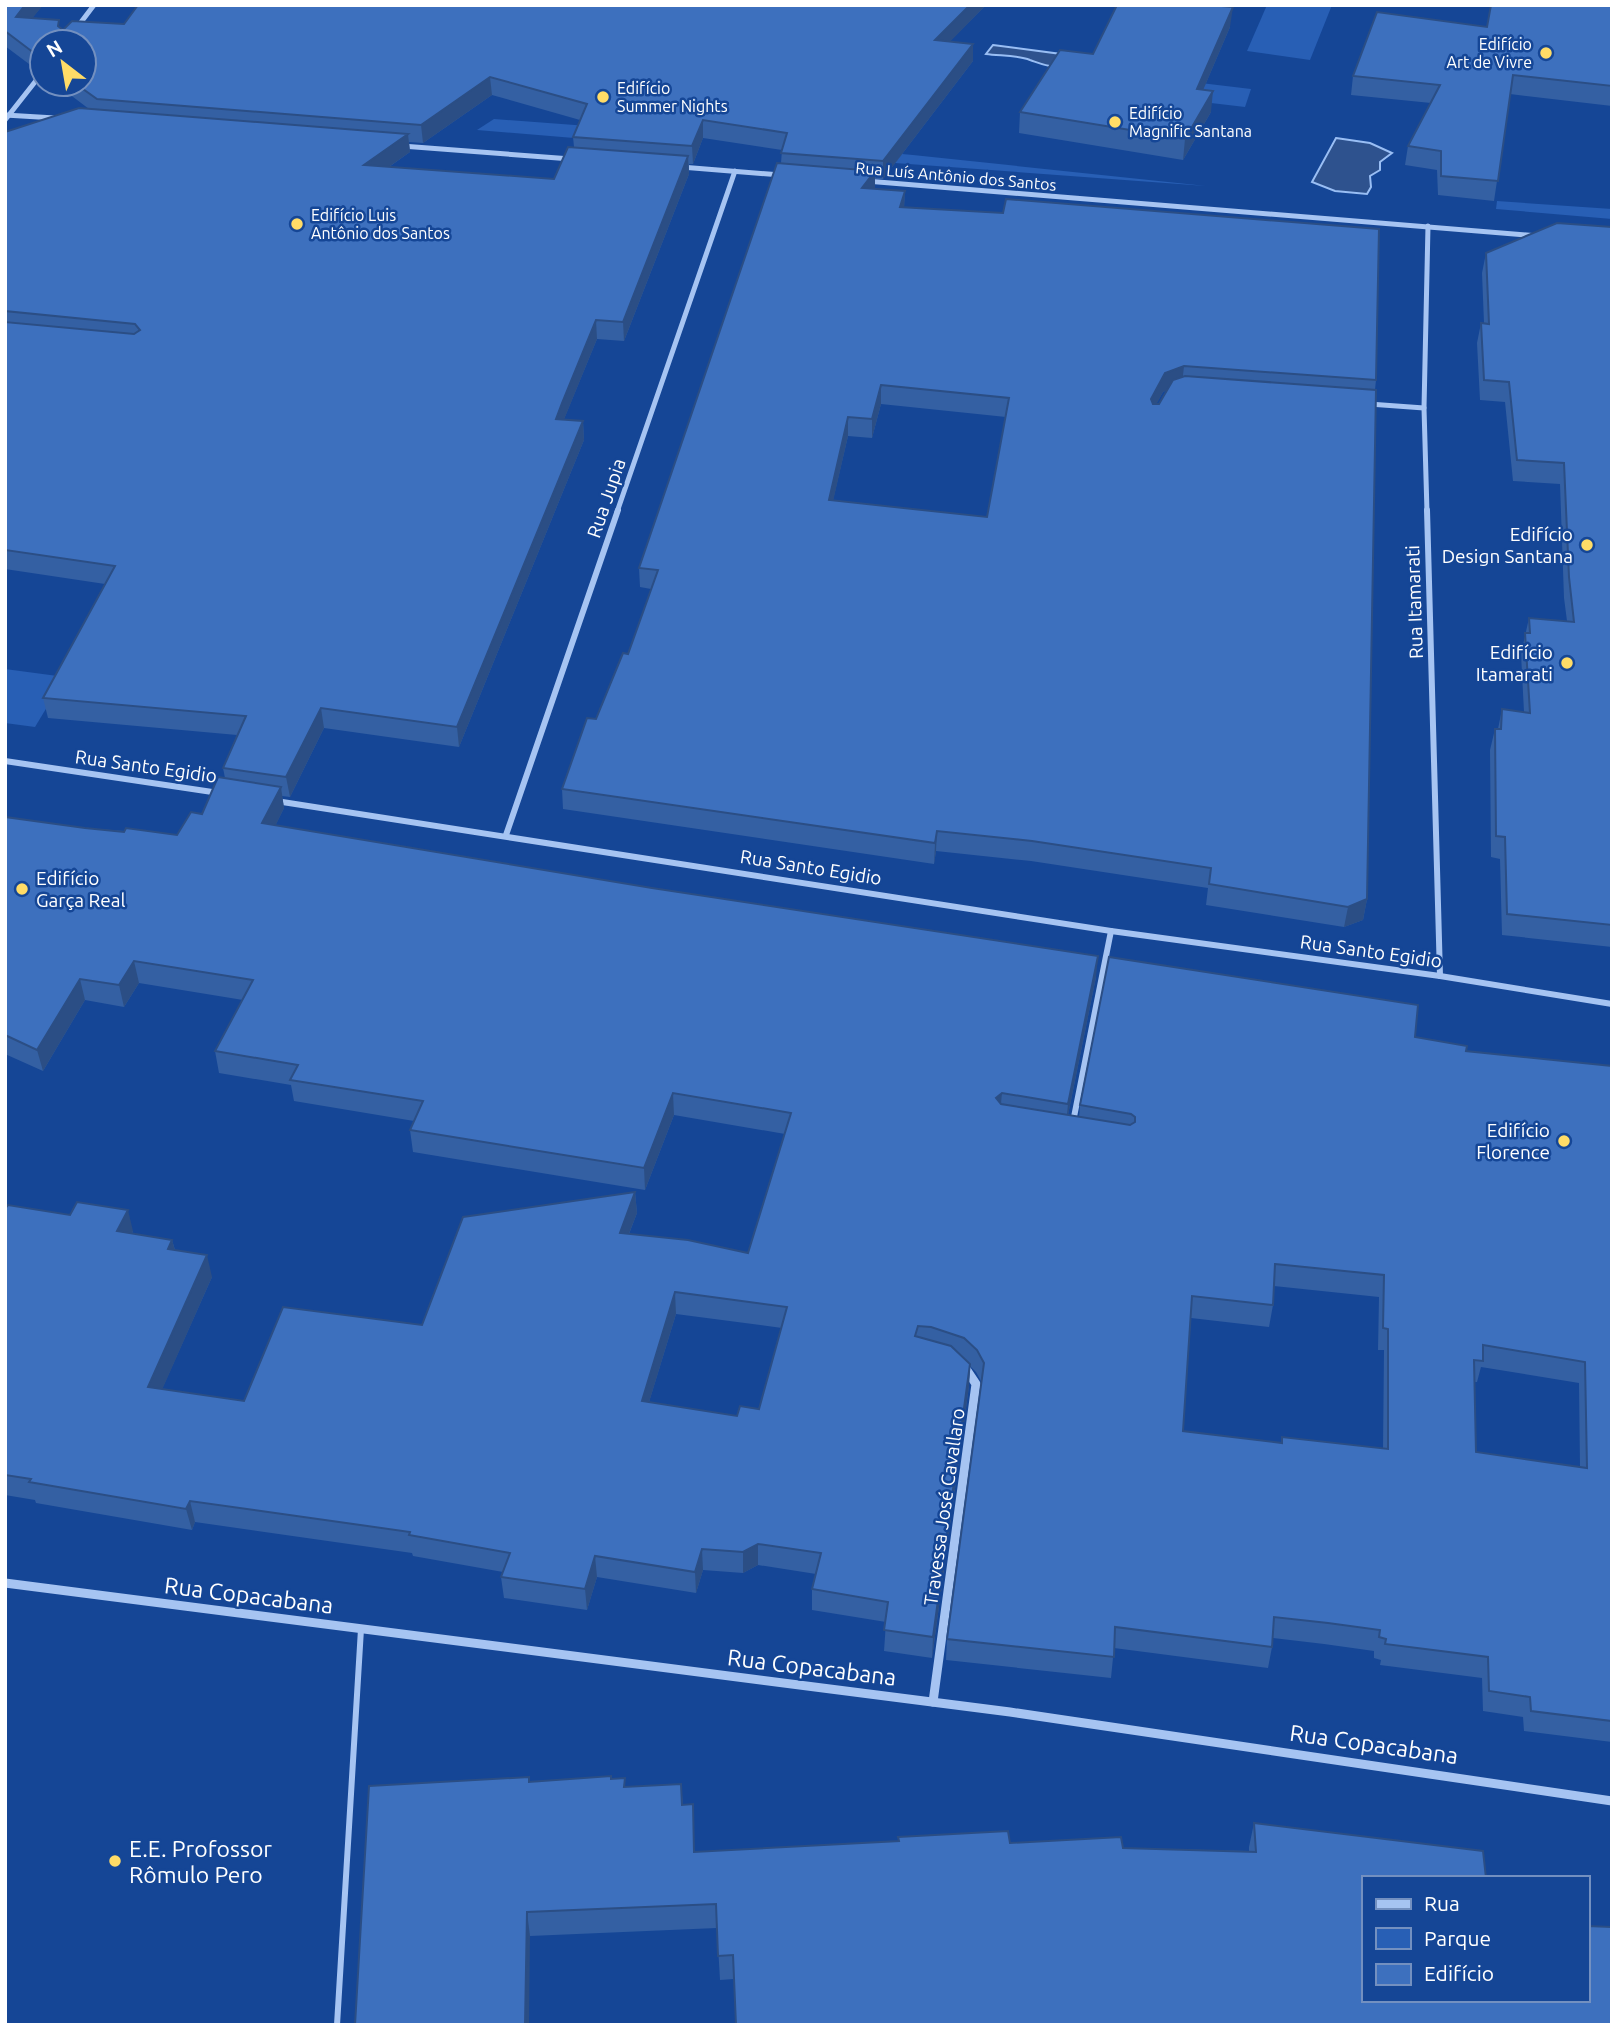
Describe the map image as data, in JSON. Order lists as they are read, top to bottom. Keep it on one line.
{"streets":{"street":["Rua Luís Antônio dos Santos","Rua Jupia","Rua Itamarati","Rua Santo Egidio","Travessa José Cavallaro","Rua Copacabana"]},"crossings":[["Rua Luís Antônio dos Santos","Rua Itamarati"],["Rua Jupia","Rua Santo Egidio"],["Rua Itamarati","Rua Santo Egidio"],["Travessa José Cavallaro","Rua Copacabana"]],"places":["Edifício Art de Vivre","Edifício Summer Nights","Edifício Magnific Santana","Edifício Luis Antônio dos Santos","Edifício Design Santana","Edifício Itamarati","Edifício Garça Real","Edifício Florence","E.E. Profossor Rômulo Pero"],"legend":["Rua","Parque","Edifício"],"north":"top left"}
